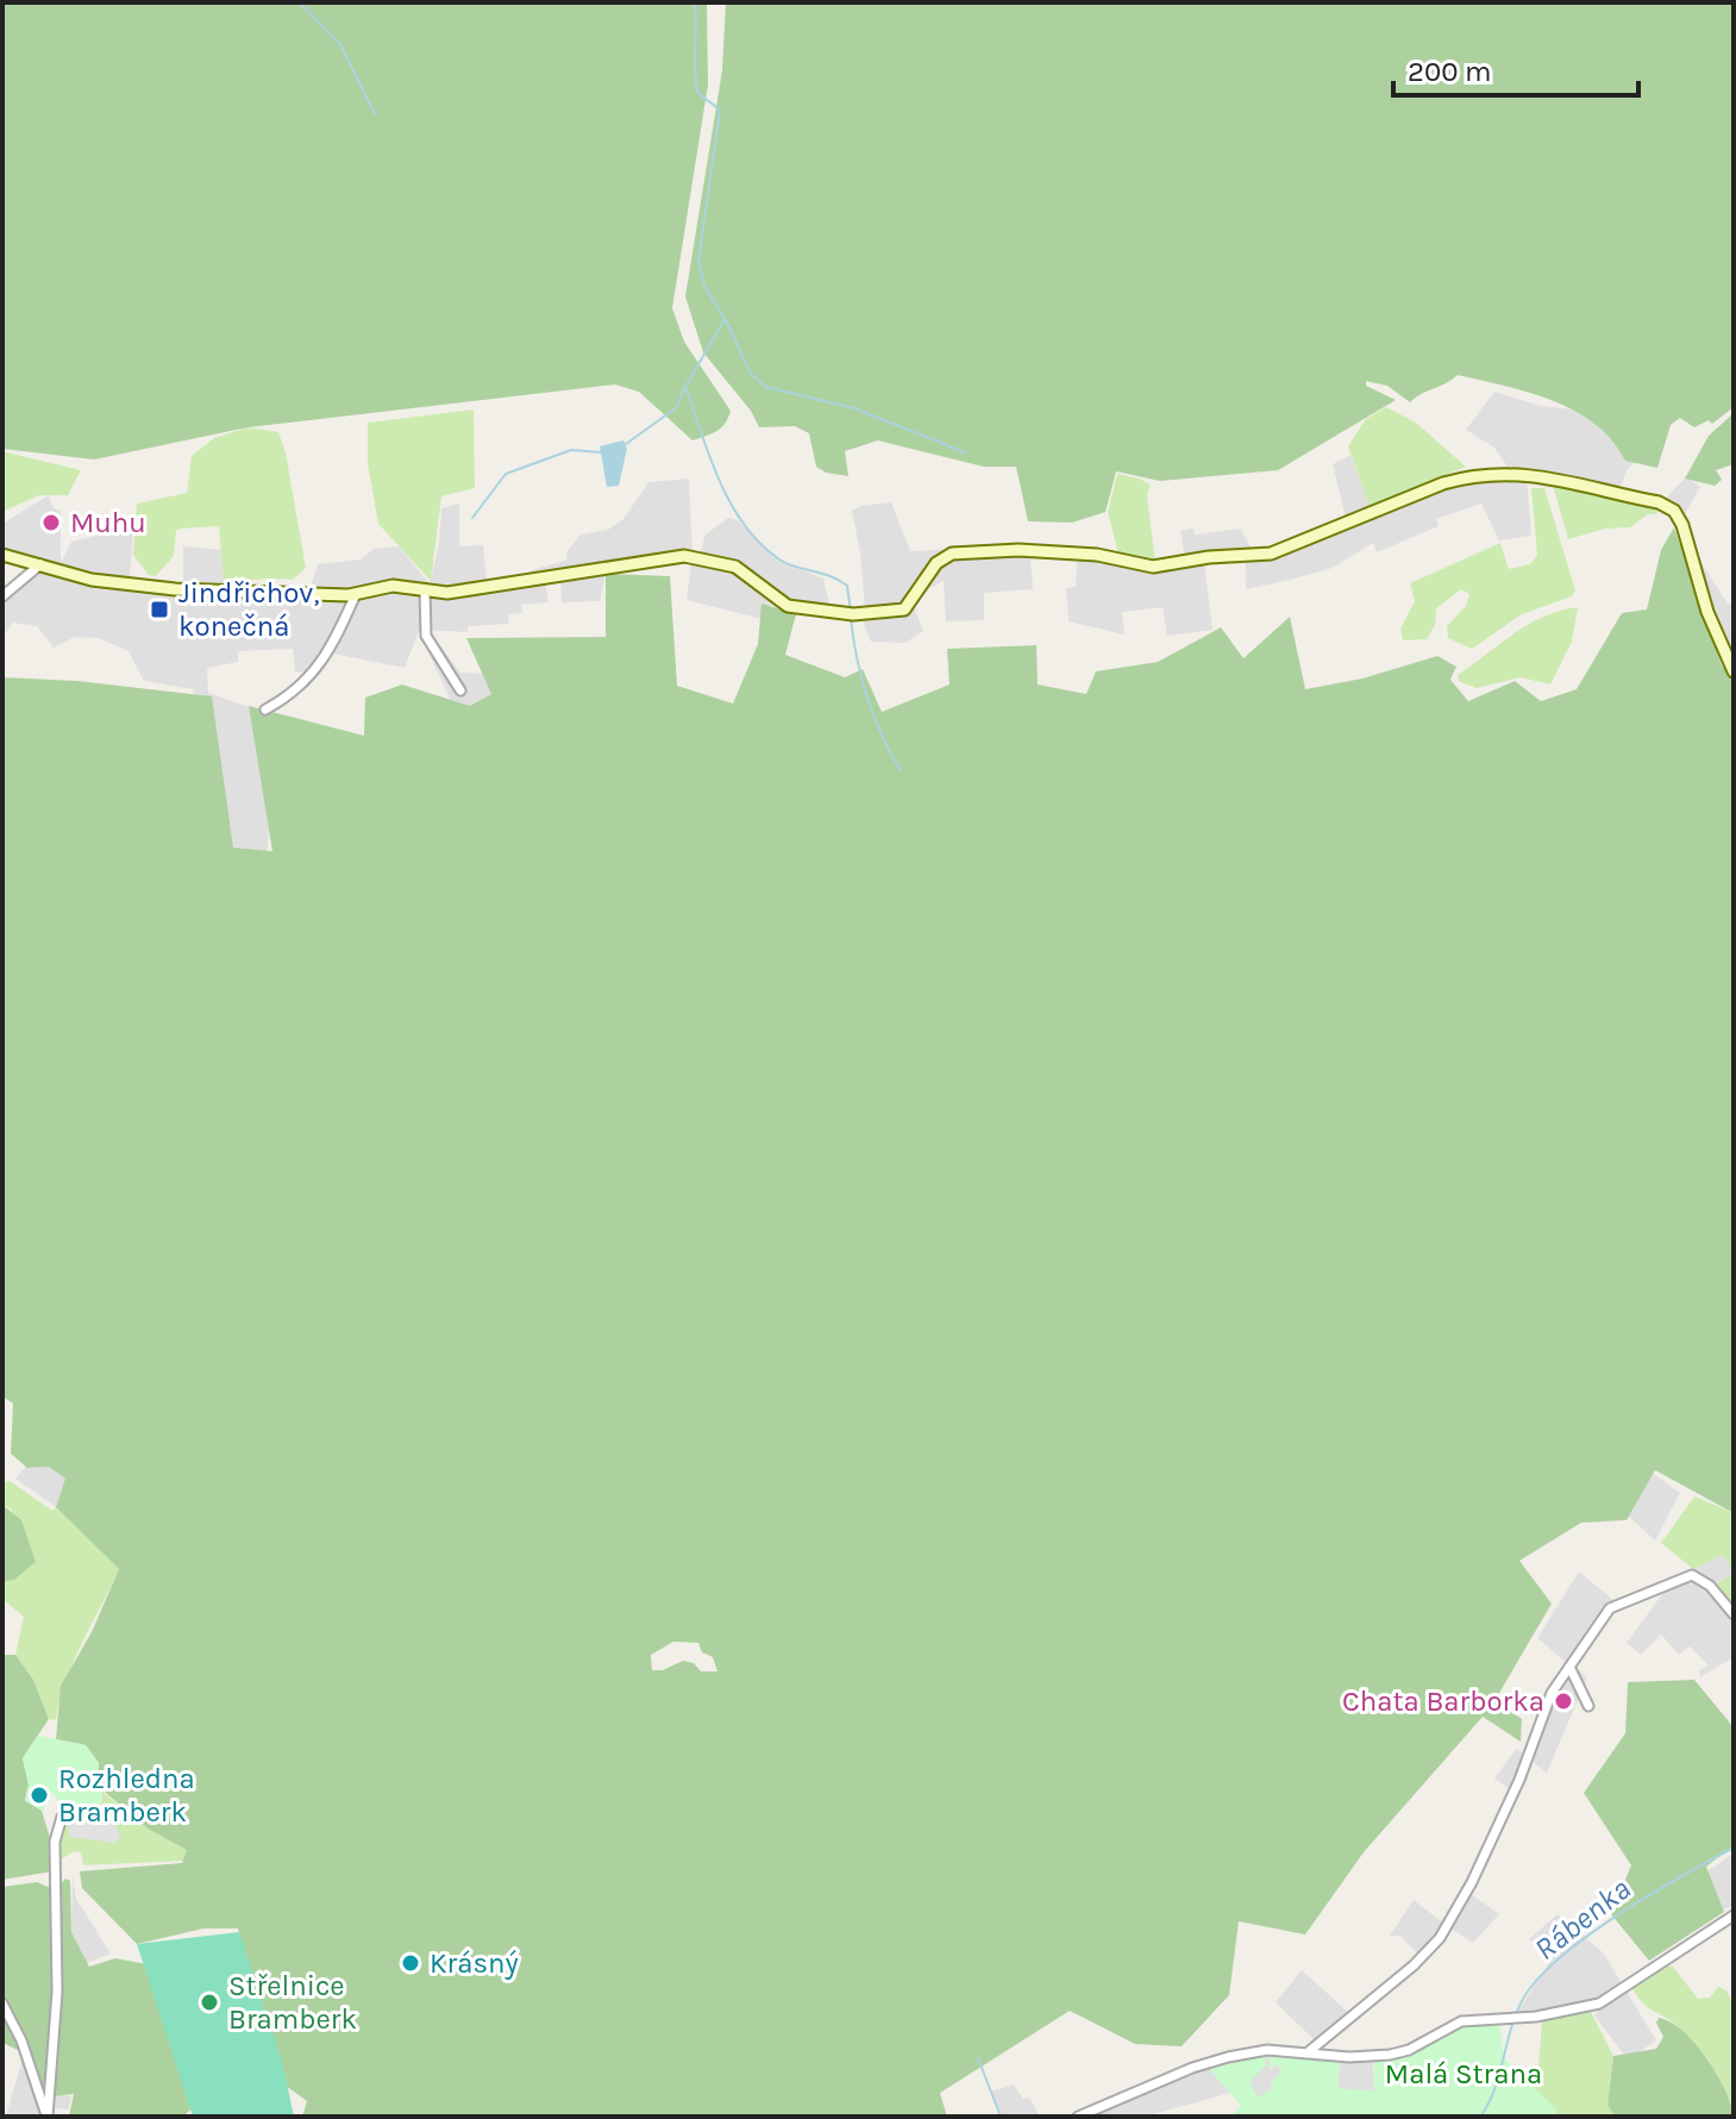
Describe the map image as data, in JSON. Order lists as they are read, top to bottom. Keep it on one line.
{"water":["Rábenka"],"parks":["Malá Strana"],"places":{"other":["Muhu","Chata Barborka","Rozhledna Bramberk","Krásný","Střelnice Bramberk"],"transit":["Jindřichov, konečná"]},"scale_bar":"200 m"}
